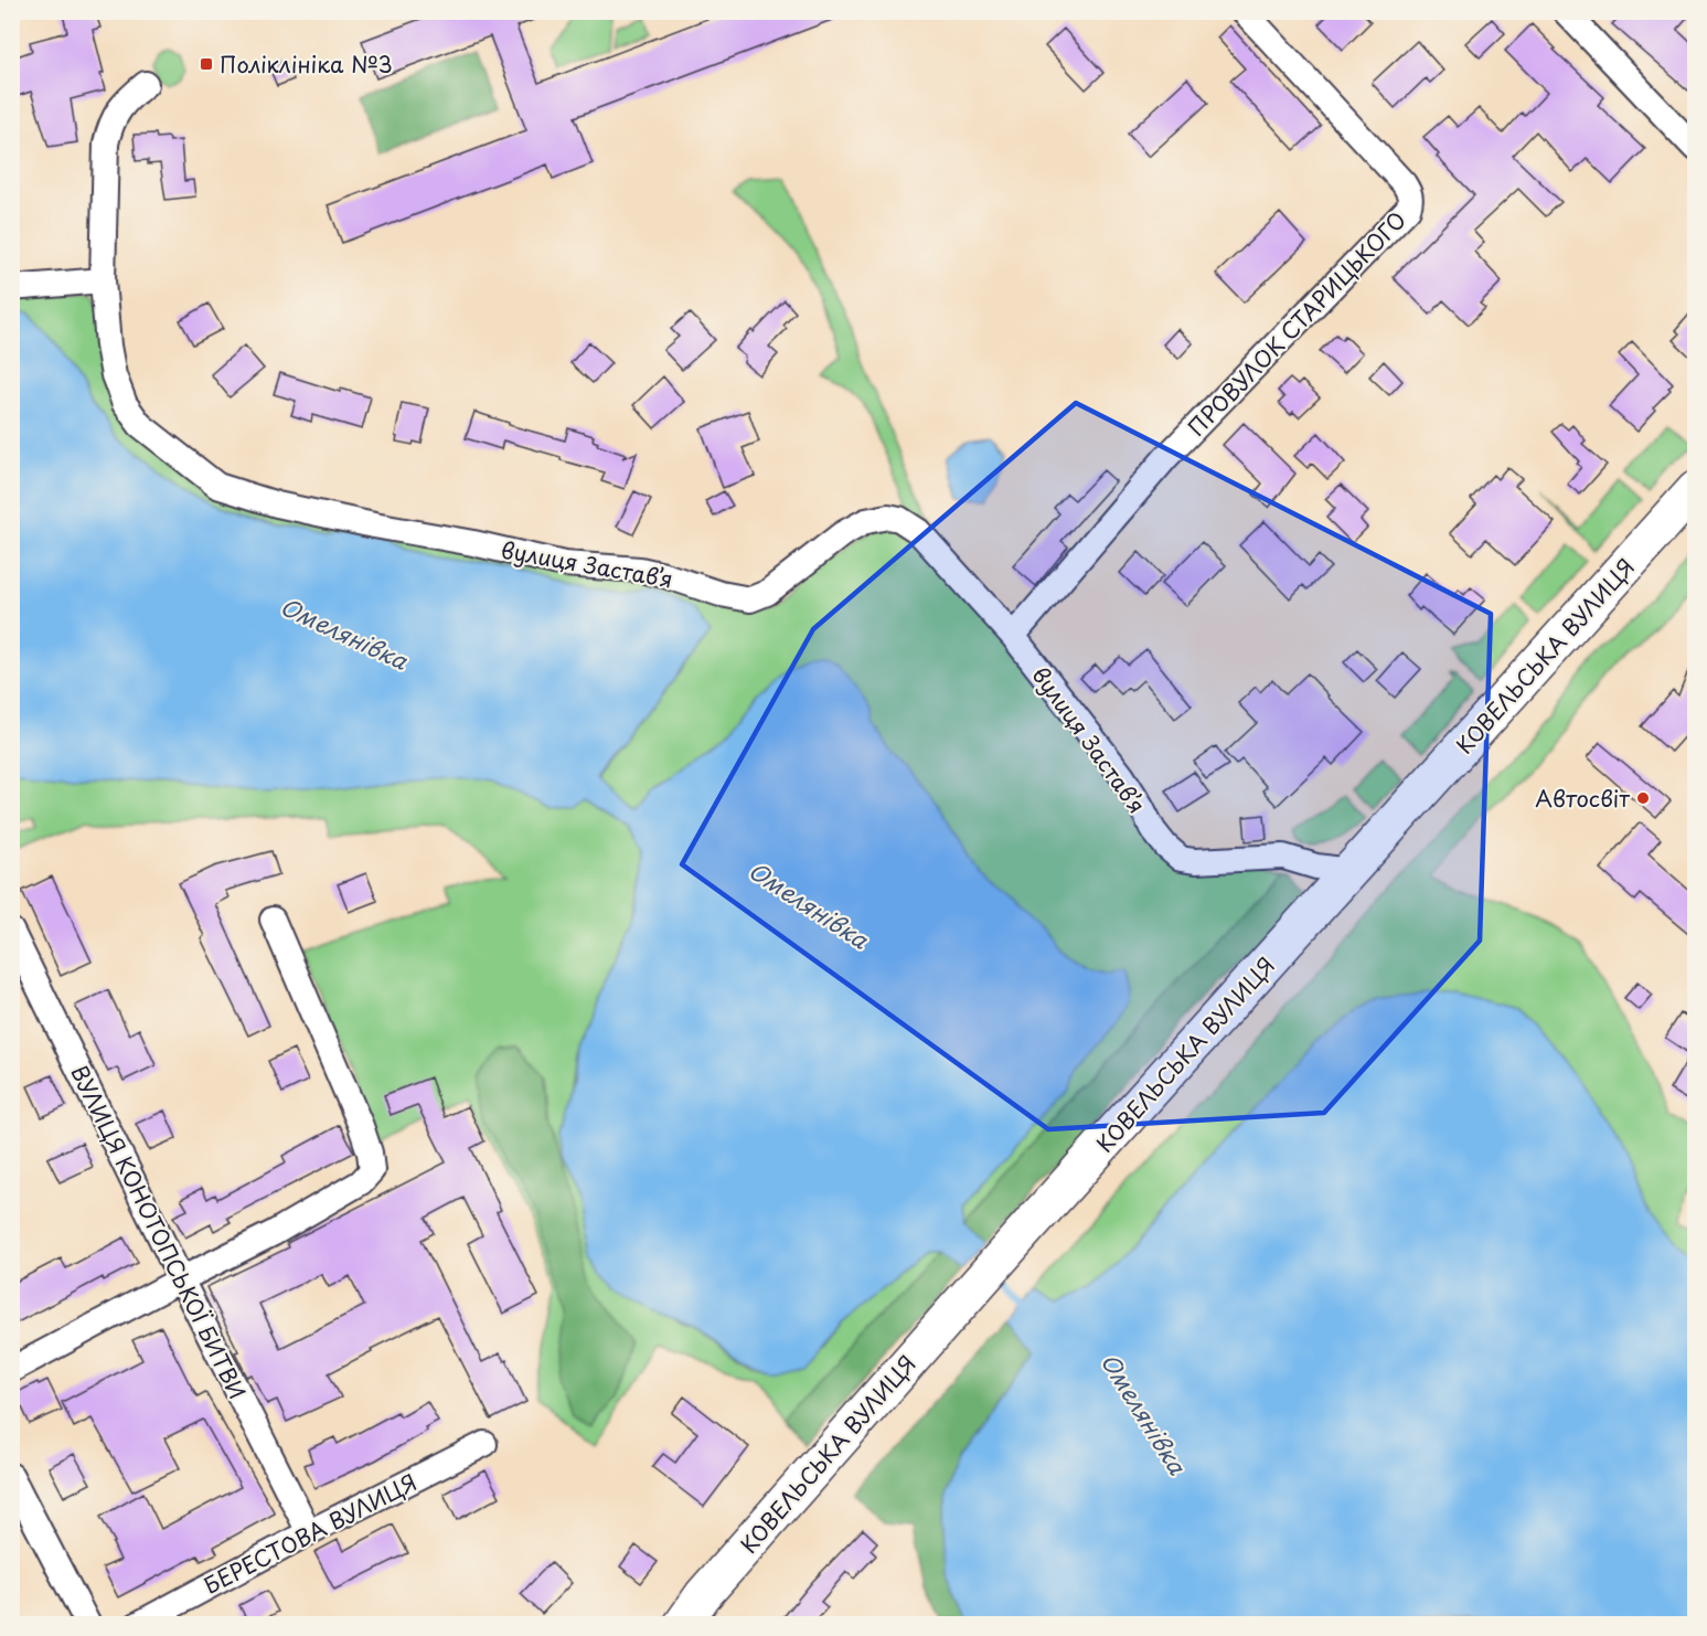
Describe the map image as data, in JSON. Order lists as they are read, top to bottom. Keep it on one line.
{"streets":{"main road":["КОВЕЛЬСЬКА ВУЛИЦЯ"],"street":["ПРОВУЛОК СТАРИЦЬКОГО","вулиця Заставʼя","ВУЛИЦЯ КОНОТОПСЬКОЇ БИТВИ","БЕРЕСТОВА ВУЛИЦЯ"]},"crossings":[["ПРОВУЛОК СТАРИЦЬКОГО","вулиця Заставʼя"],["вулиця Заставʼя","КОВЕЛЬСЬКА ВУЛИЦЯ"],["ВУЛИЦЯ КОНОТОПСЬКОЇ БИТВИ","БЕРЕСТОВА ВУЛИЦЯ"]],"water":["Омелянівка"],"places":{"transit":["Поліклініка №3"],"other":["Автосвіт"]}}
